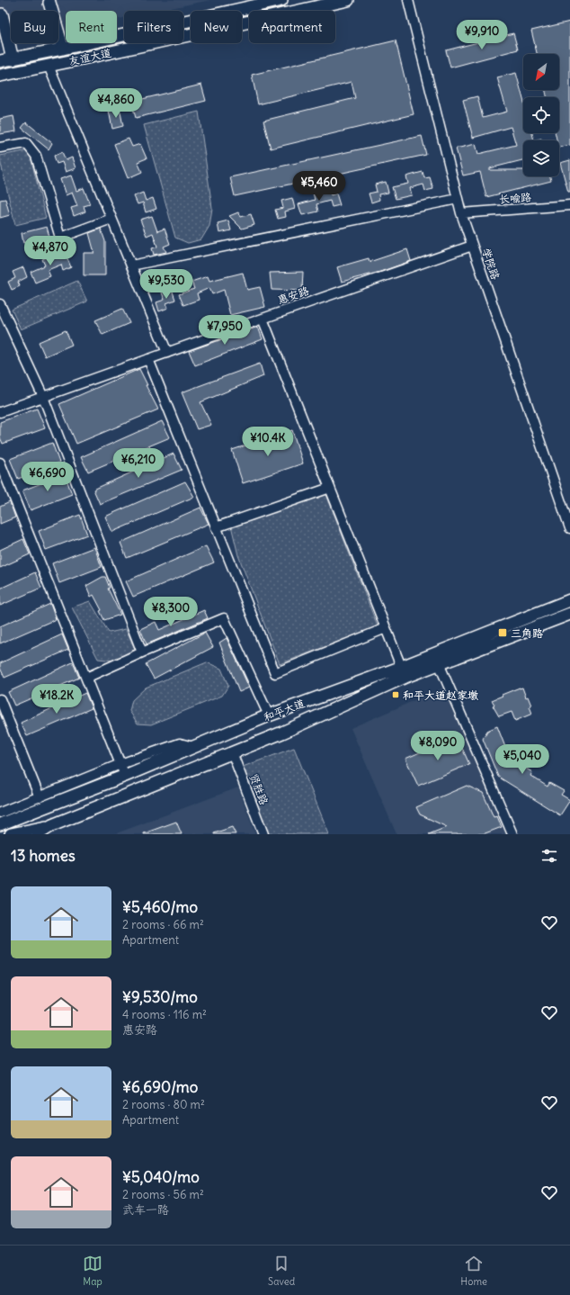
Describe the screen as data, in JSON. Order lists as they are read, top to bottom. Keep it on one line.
{"streets":{"main road":["友谊大道","和平大道"],"street":["长喻路","学院路","惠安路","贤胜路"]},"crossings":[["长喻路","学院路"],["学院路","惠安路"],["和平大道","贤胜路"]],"places":{"transit":["三角路","和平大道赵家墩"]},"north":"bottom left","page":{"chip":["Buy","Rent","Filters","New","Apartment"],"price":["¥9,910","¥4,860","¥5,460","¥4,870","¥9,530","¥7,950","¥10.4K","¥6,210","¥6,690","¥8,300","¥18.2K","¥8,090","¥5,040"],"heading":"13 homes","list":[{"name":"¥5,460/mo","note":"2 rooms · 66 m² · Apartment"},{"name":"¥9,530/mo","note":"4 rooms · 116 m² · 惠安路"},{"name":"¥6,690/mo","note":"2 rooms · 80 m² · Apartment"},{"name":"¥5,040/mo","note":"2 rooms · 56 m² · 武车一路"}],"tabs":["Map","Saved","Home"]}}
